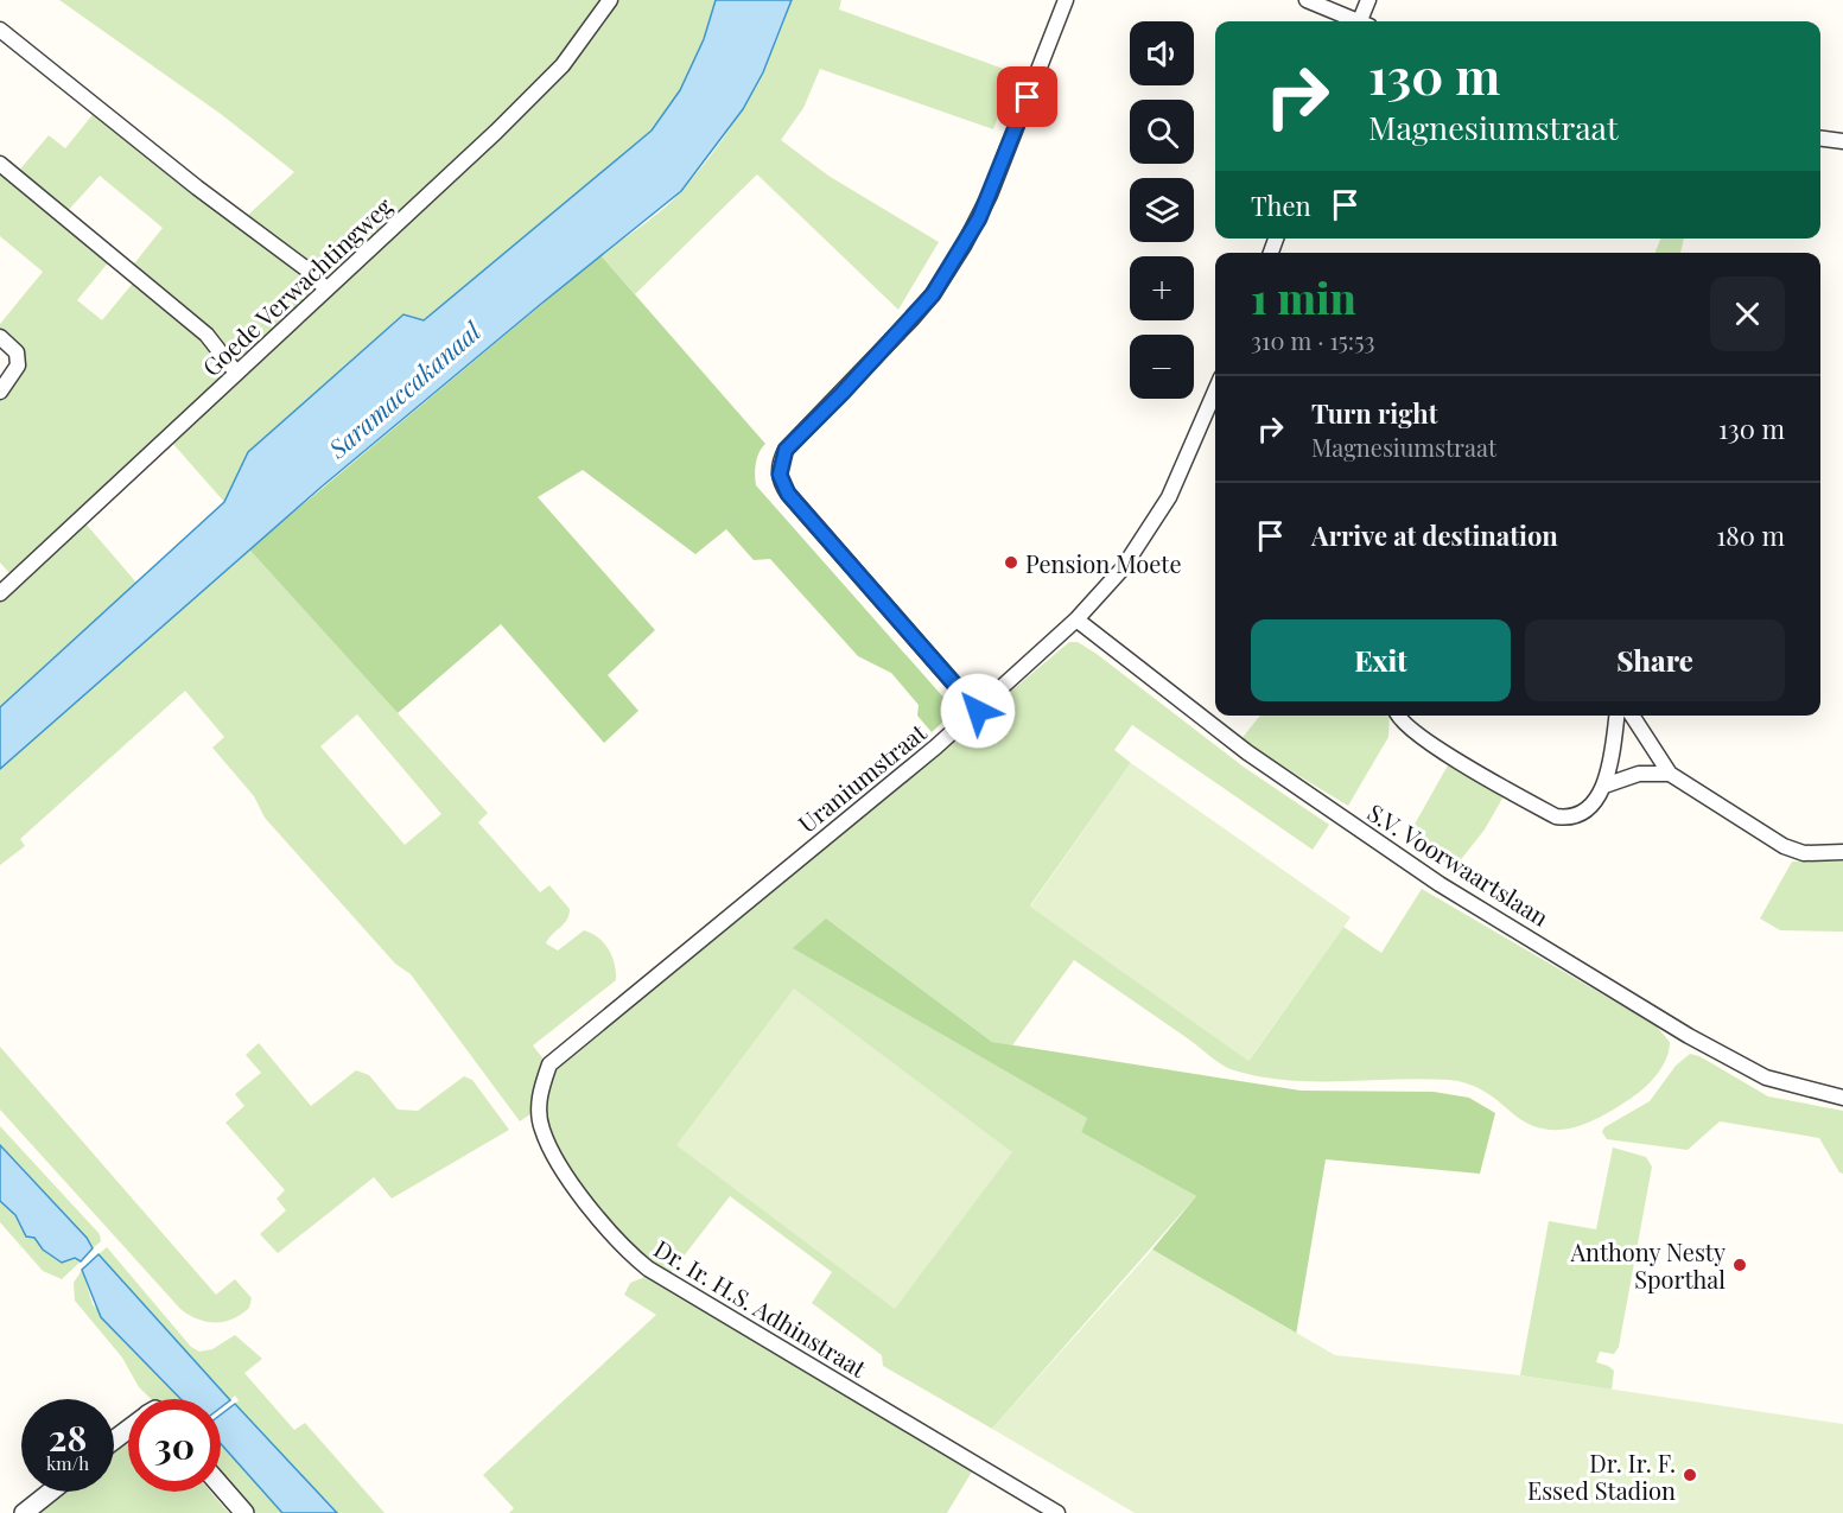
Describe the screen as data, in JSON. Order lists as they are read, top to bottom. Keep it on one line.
{"streets":{"street":["Goede Verwachtingweg","Uraniumstraat","S.V. Voorwaartslaan","Dr. Ir. H.S. Adhinstraat"]},"crossings":[["Uraniumstraat","S.V. Voorwaartslaan"],["Uraniumstraat","Dr. Ir. H.S. Adhinstraat"]],"water":["Saramaccakanaal"],"places":["Pension Moete","Anthony Nesty Sporthal","Dr. Ir. F. Essed Stadion"],"page":{"map_buttons":["+","−"],"turn":["130 m","Magnesiumstraat"],"then":"Then","heading":["1 min","310 m · 15:53"],"list":[{"name":"Turn right","note":"Magnesiumstraat","value":"130 m"},{"name":"Arrive at destination","value":"180 m"}],"buttons":["Exit","Share"],"speed":"28 km/h","limit":"30"}}
